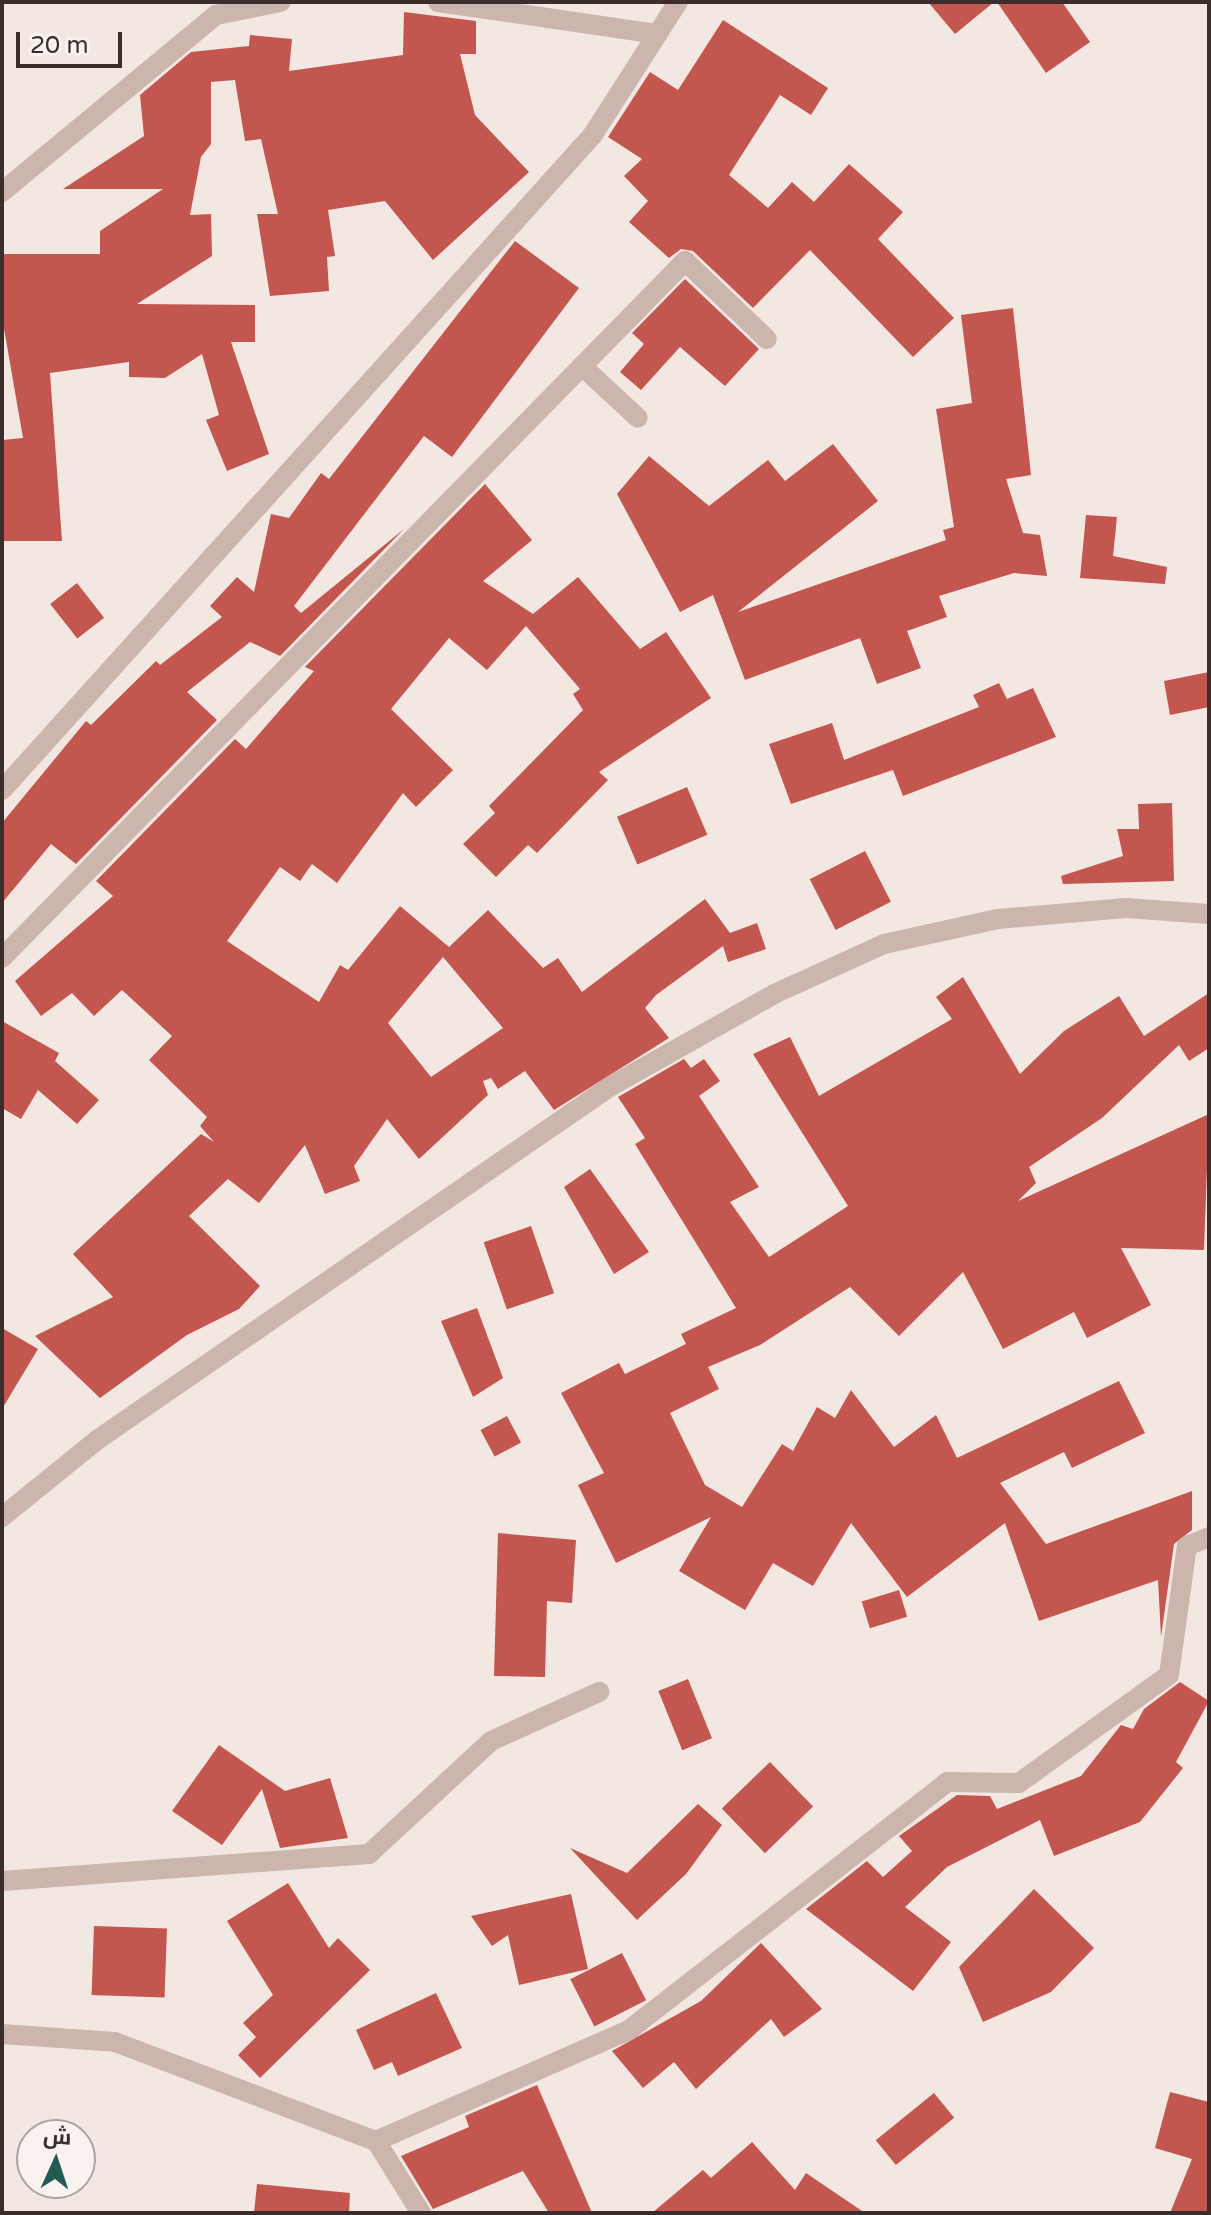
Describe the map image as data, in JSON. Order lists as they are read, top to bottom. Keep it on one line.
{"scale_bar":"20 m","north":"top"}
